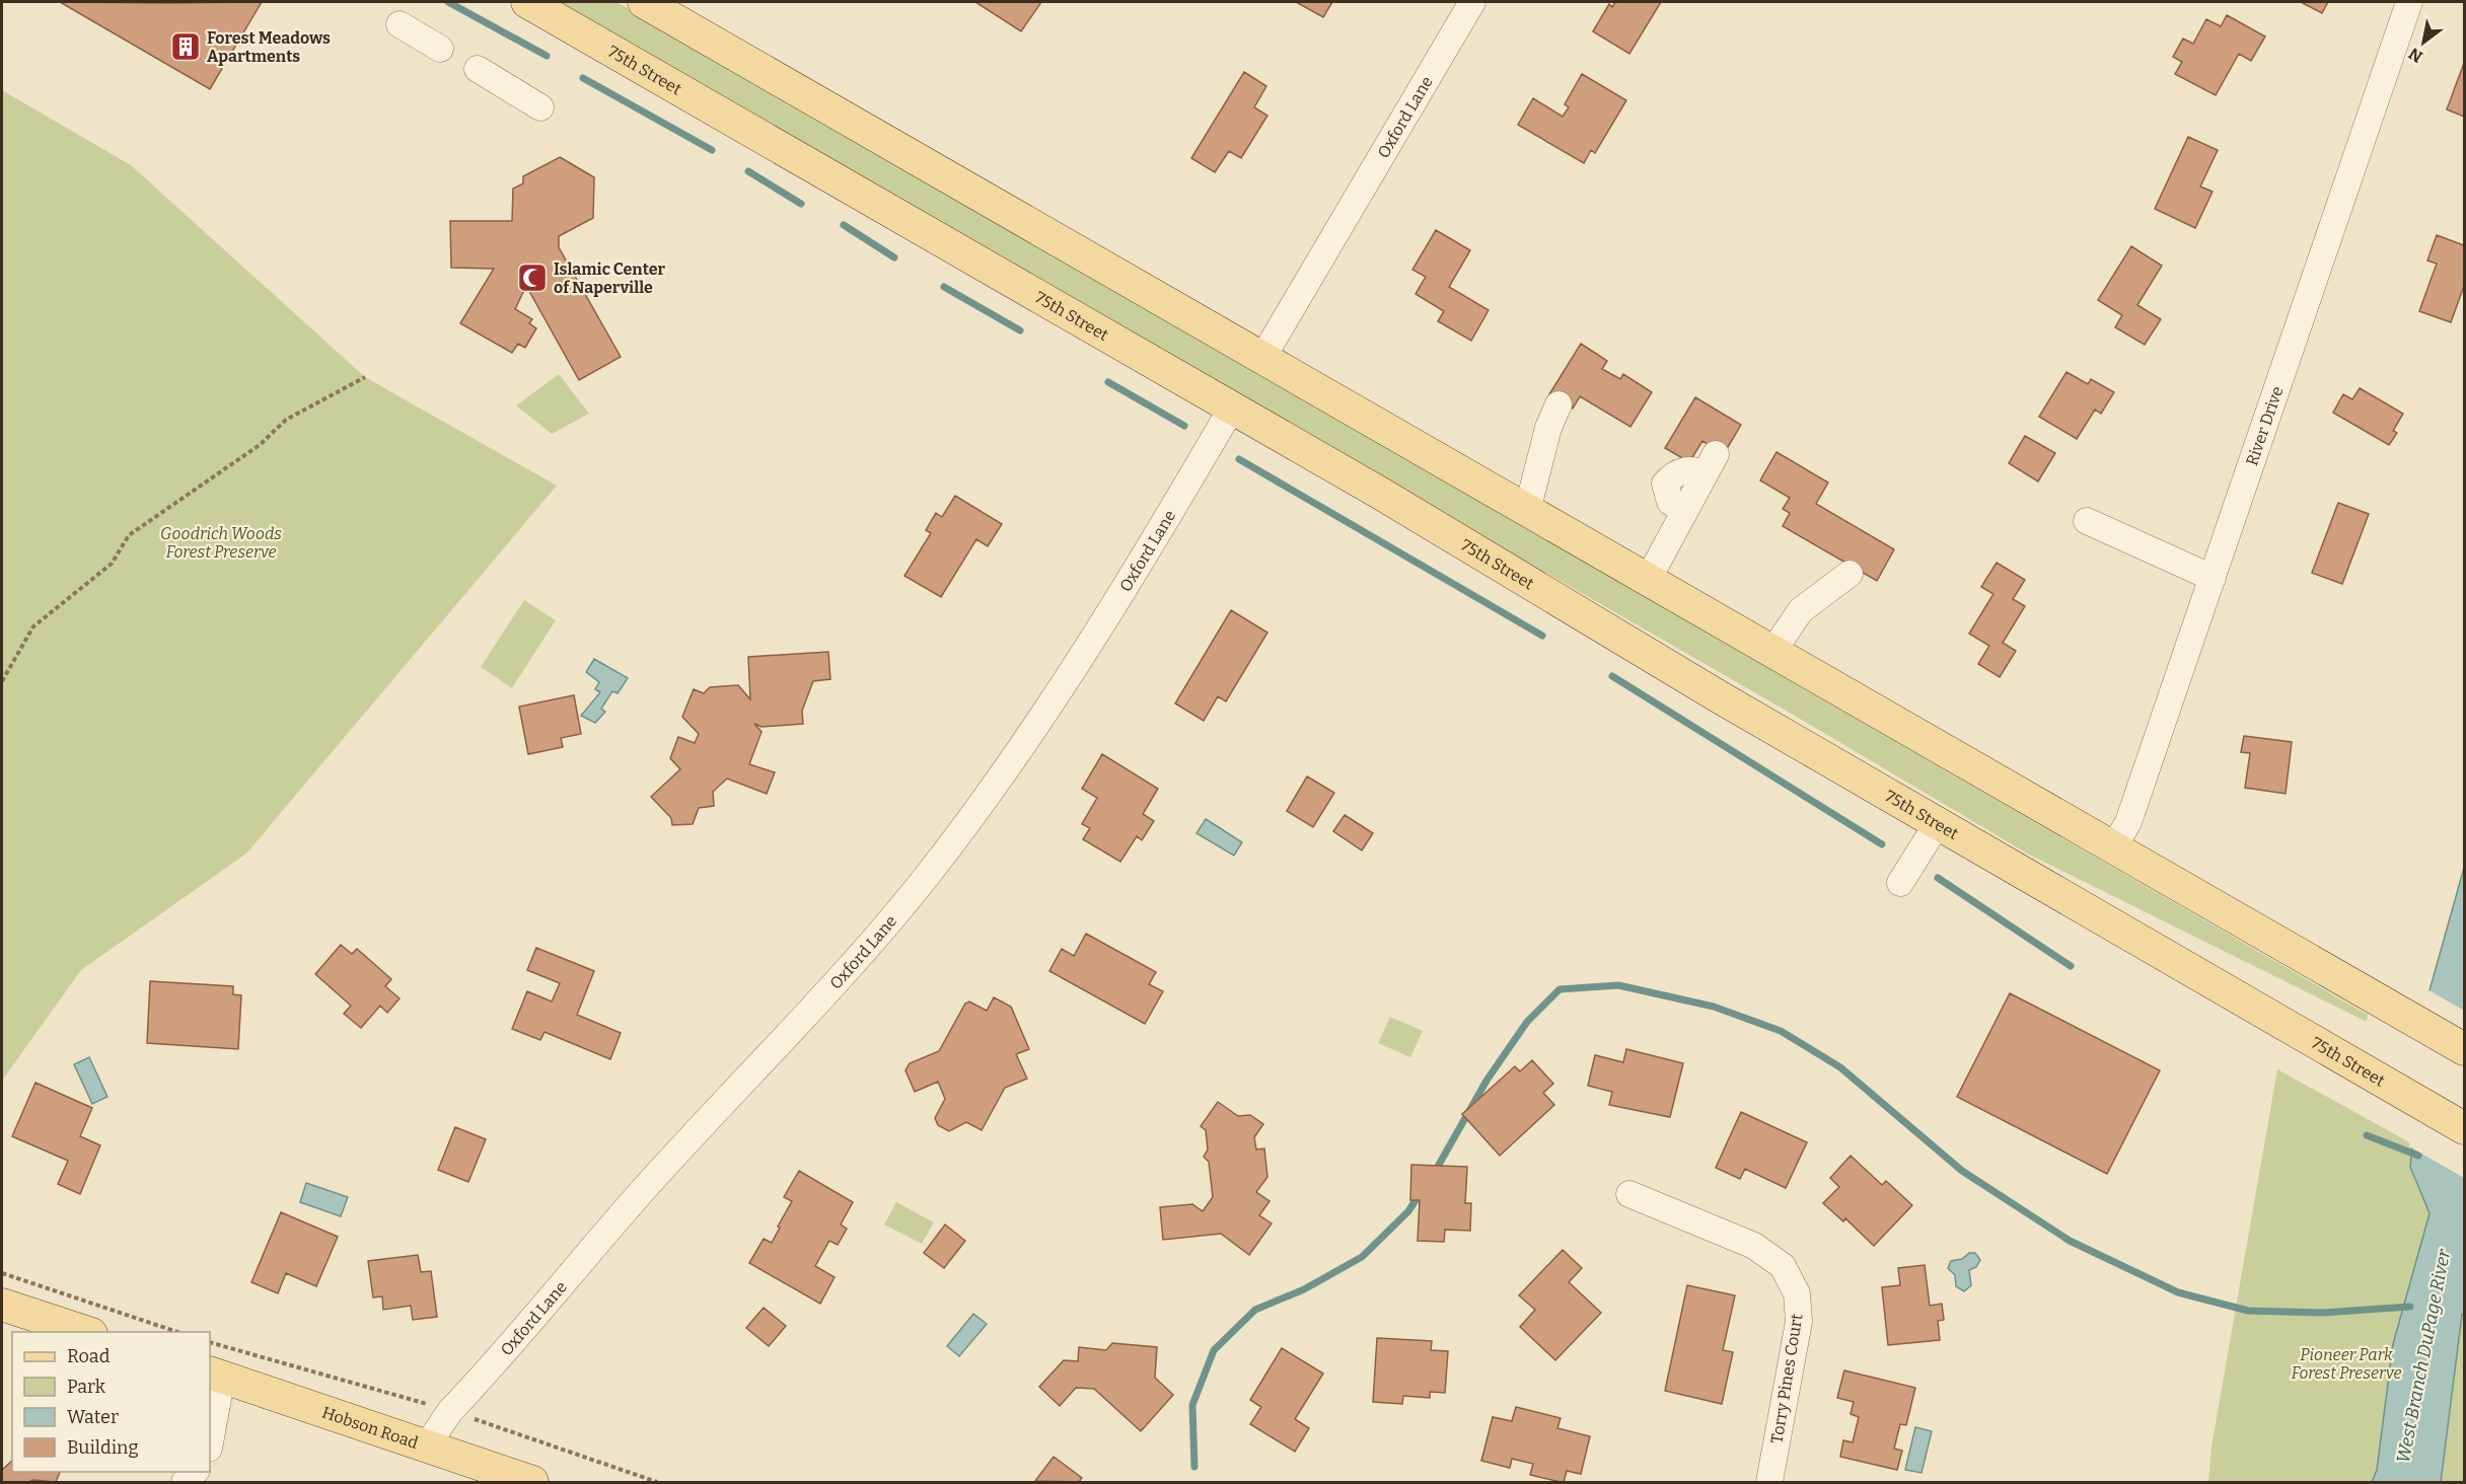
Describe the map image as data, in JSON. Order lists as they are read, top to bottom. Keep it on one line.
{"streets":{"main road":["75th Street","Hobson Road"],"street":["Oxford Lane","River Drive","Torry Pines Court"]},"crossings":[["75th Street","Oxford Lane"],["Oxford Lane","Hobson Road"]],"water":["West Branch DuPage River"],"parks":["Goodrich Woods Forest Preserve","Pioneer Park Forest Preserve"],"places":{"building":["Forest Meadows Apartments"],"mosque":["Islamic Center of Naperville"]},"legend":["Road","Park","Water","Building"],"north":"bottom left"}
